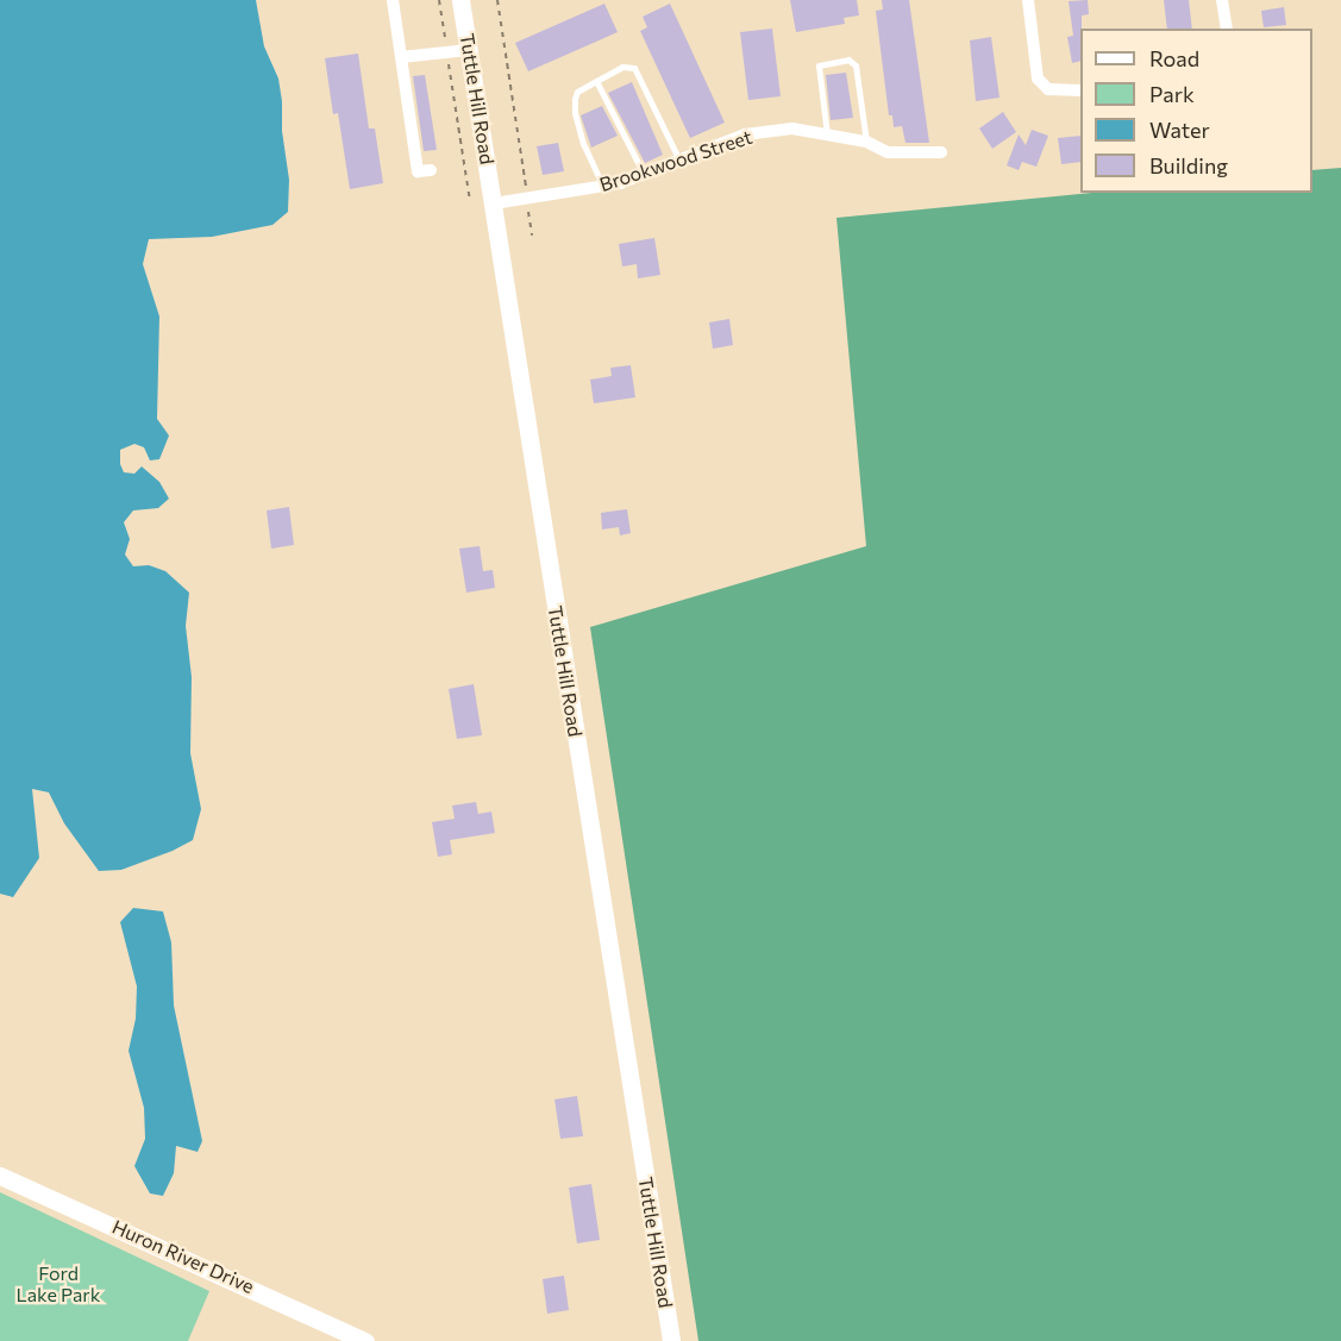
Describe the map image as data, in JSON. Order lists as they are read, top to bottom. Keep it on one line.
{"streets":{"main road":["Tuttle Hill Road","Huron River Drive"],"street":["Brookwood Street"]},"crossings":[["Tuttle Hill Road","Brookwood Street"]],"parks":["Ford Lake Park"],"legend":["Road","Park","Water","Building"]}
